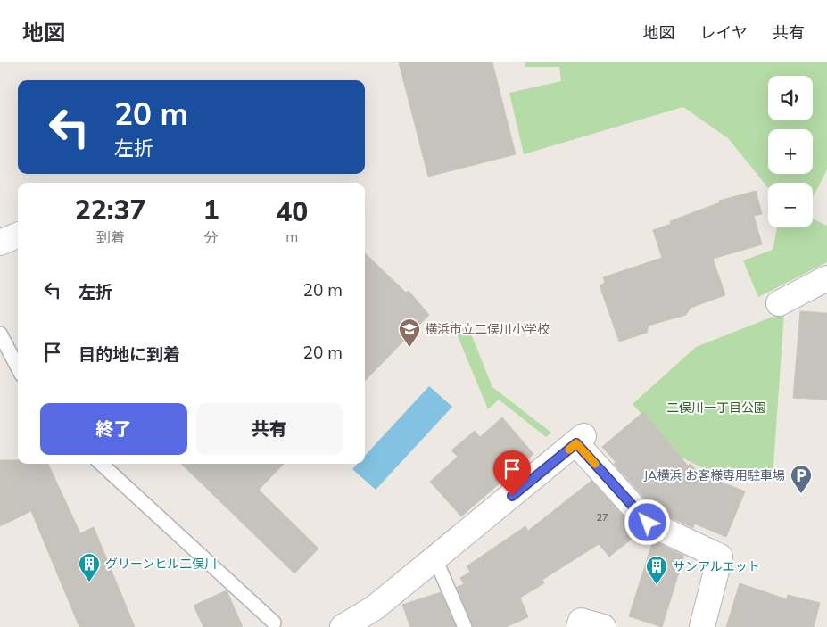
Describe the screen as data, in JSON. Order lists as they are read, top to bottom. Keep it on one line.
{"parks":["二俣川一丁目公園"],"places":{"school or university":["横浜市立二俣川小学校"],"parking":["JA横浜 お客様専用駐車場"],"building":["グリーンヒル二俣川","サンアルエット"]},"house_numbers":["27"],"page":{"header":"地図","nav":["地図","レイヤ","共有"],"map_buttons":["+","−"],"turn":["20 m","左折"],"eta":["22:37","到着","1","分","40","m"],"list":[{"name":"左折","value":"20 m"},{"name":"目的地に到着","value":"20 m"}],"buttons":["終了","共有"]}}
